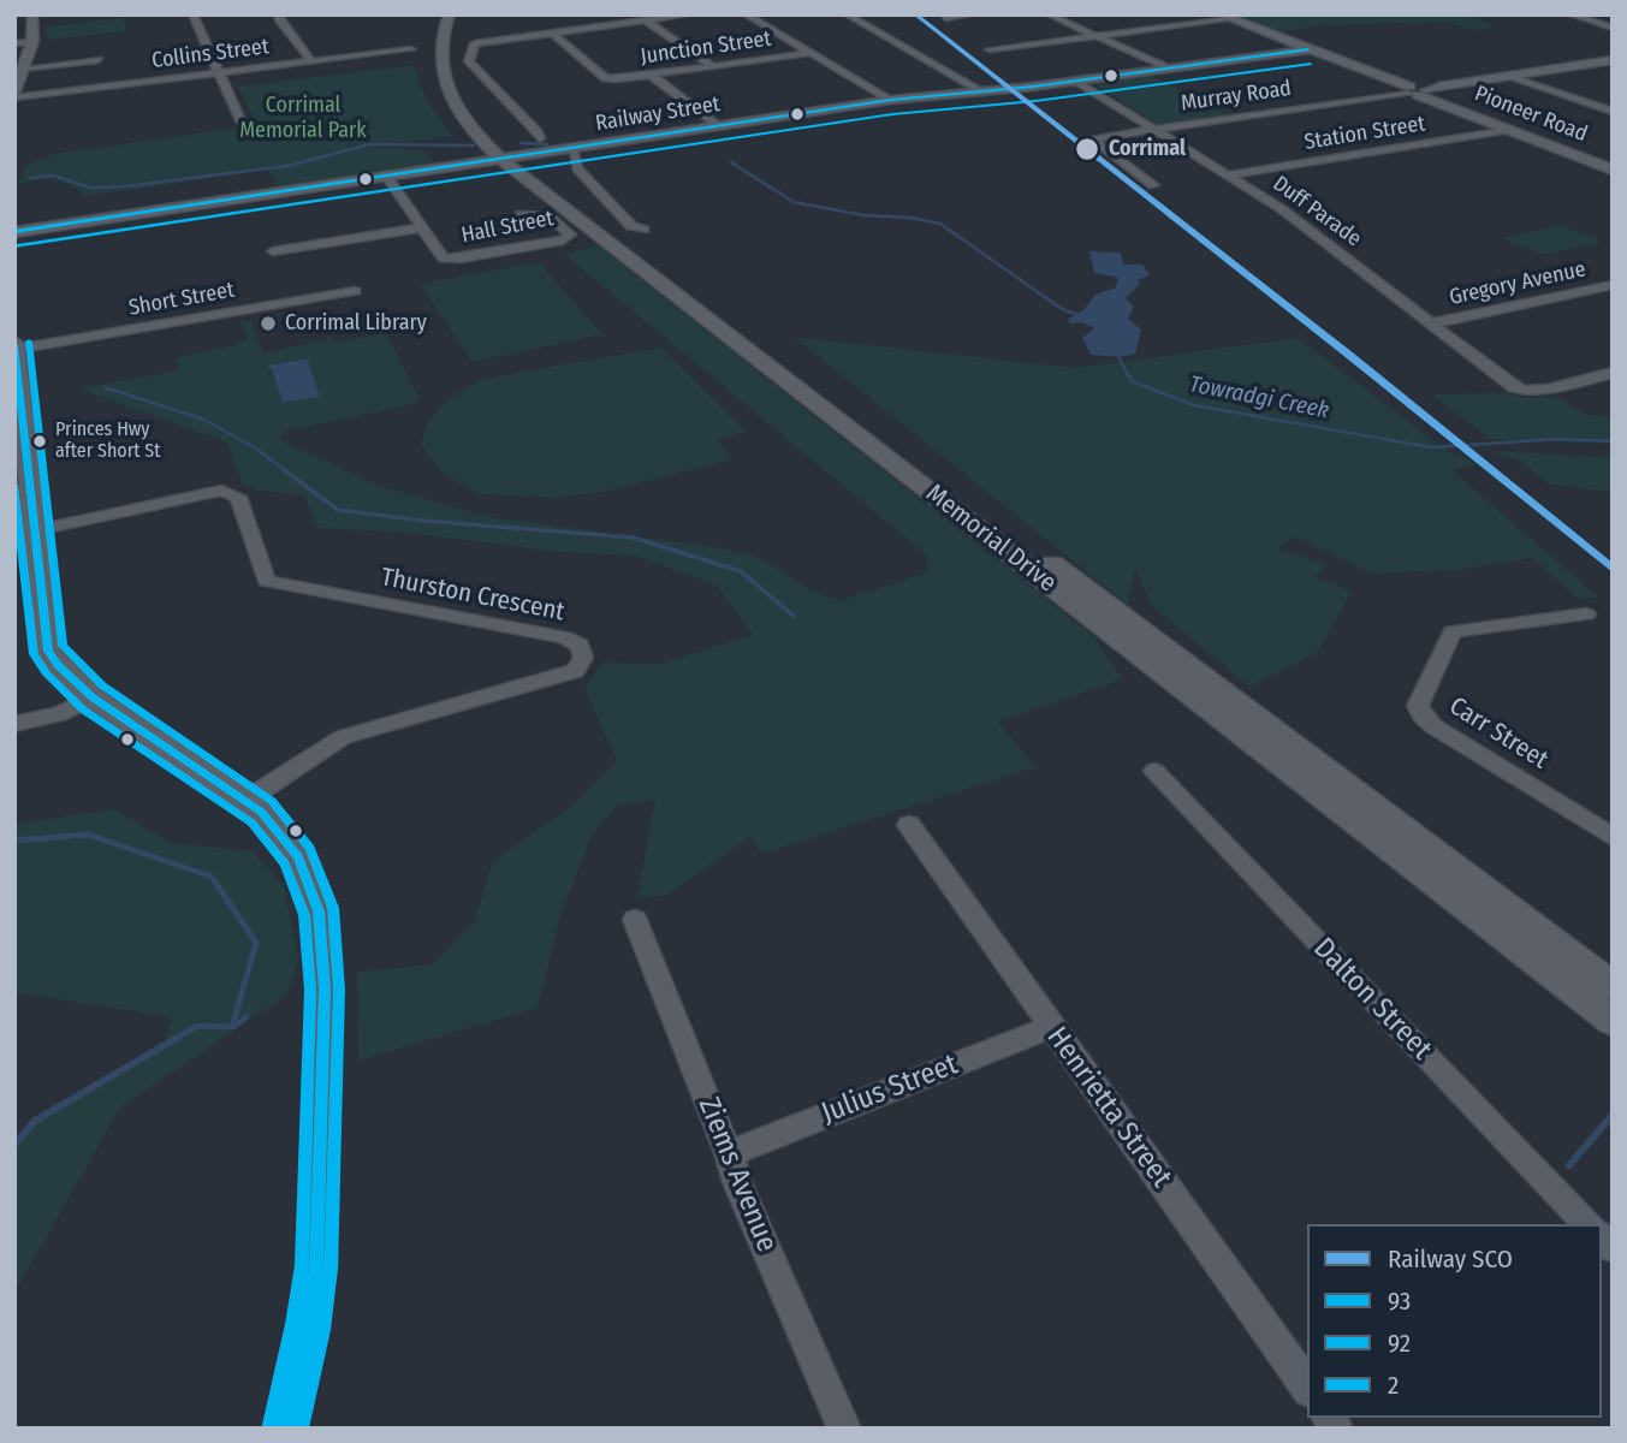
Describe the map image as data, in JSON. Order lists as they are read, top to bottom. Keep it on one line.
{"streets":{"main road":["Murray Road","Railway Street","Pioneer Road","Memorial Drive"],"street":["Junction Street","Collins Street","Station Street","Duff Parade","Hall Street","Gregory Avenue","Short Street","Thurston Crescent","Carr Street","Dalton Street","Julius Street","Henrietta Street","Ziems Avenue"]},"crossings":[["Murray Road","Pioneer Road"],["Murray Road","Duff Parade"],["Railway Street","Pioneer Road"],["Railway Street","Duff Parade"],["Railway Street","Memorial Drive"],["Pioneer Road","Station Street"],["Station Street","Duff Parade"],["Duff Parade","Gregory Avenue"],["Julius Street","Henrietta Street"],["Julius Street","Ziems Avenue"]],"water":["Towradgi Creek"],"parks":["Corrimal Memorial Park"],"places":["Corrimal","Corrimal Library","Princes Hwy after Short St"],"lines":["rail line SCO","transit line 93","transit line 92","transit line 2"],"legend":["Railway SCO","93","92","2"]}
